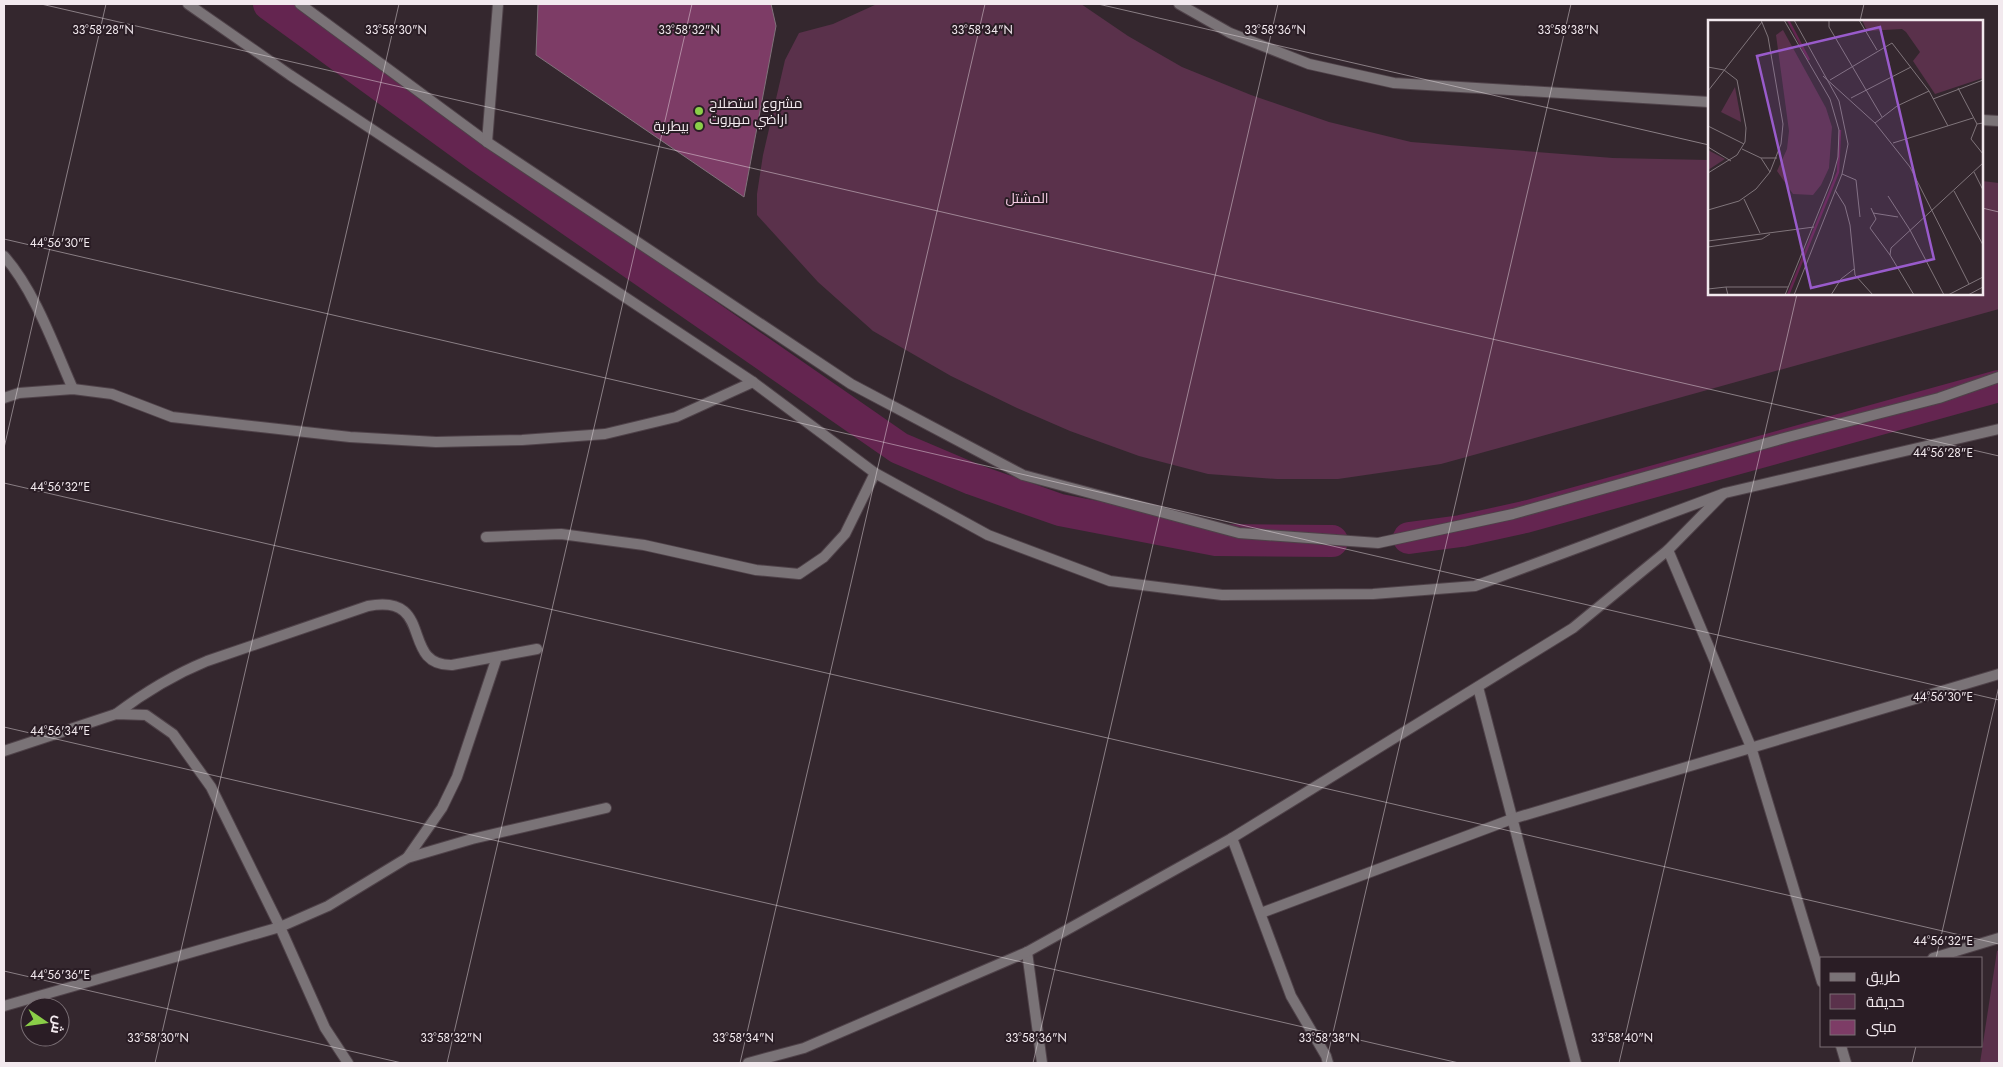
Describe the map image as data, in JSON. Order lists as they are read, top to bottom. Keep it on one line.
{"parks":["المشتل"],"places":["مشروع استصلاح اراضي مهروت","بيطرية"],"legend":["طريق","حديقة","مبنى"],"north":"right","coordinates":["33°58'28\"N","33°58'30\"N","33°58'32\"N","33°58'34\"N","33°58'36\"N","33°58'38\"N","44°56'30\"E","44°56'28\"E","44°56'32\"E","44°56'34\"E","44°56'36\"E","33°58'40\"N"]}
